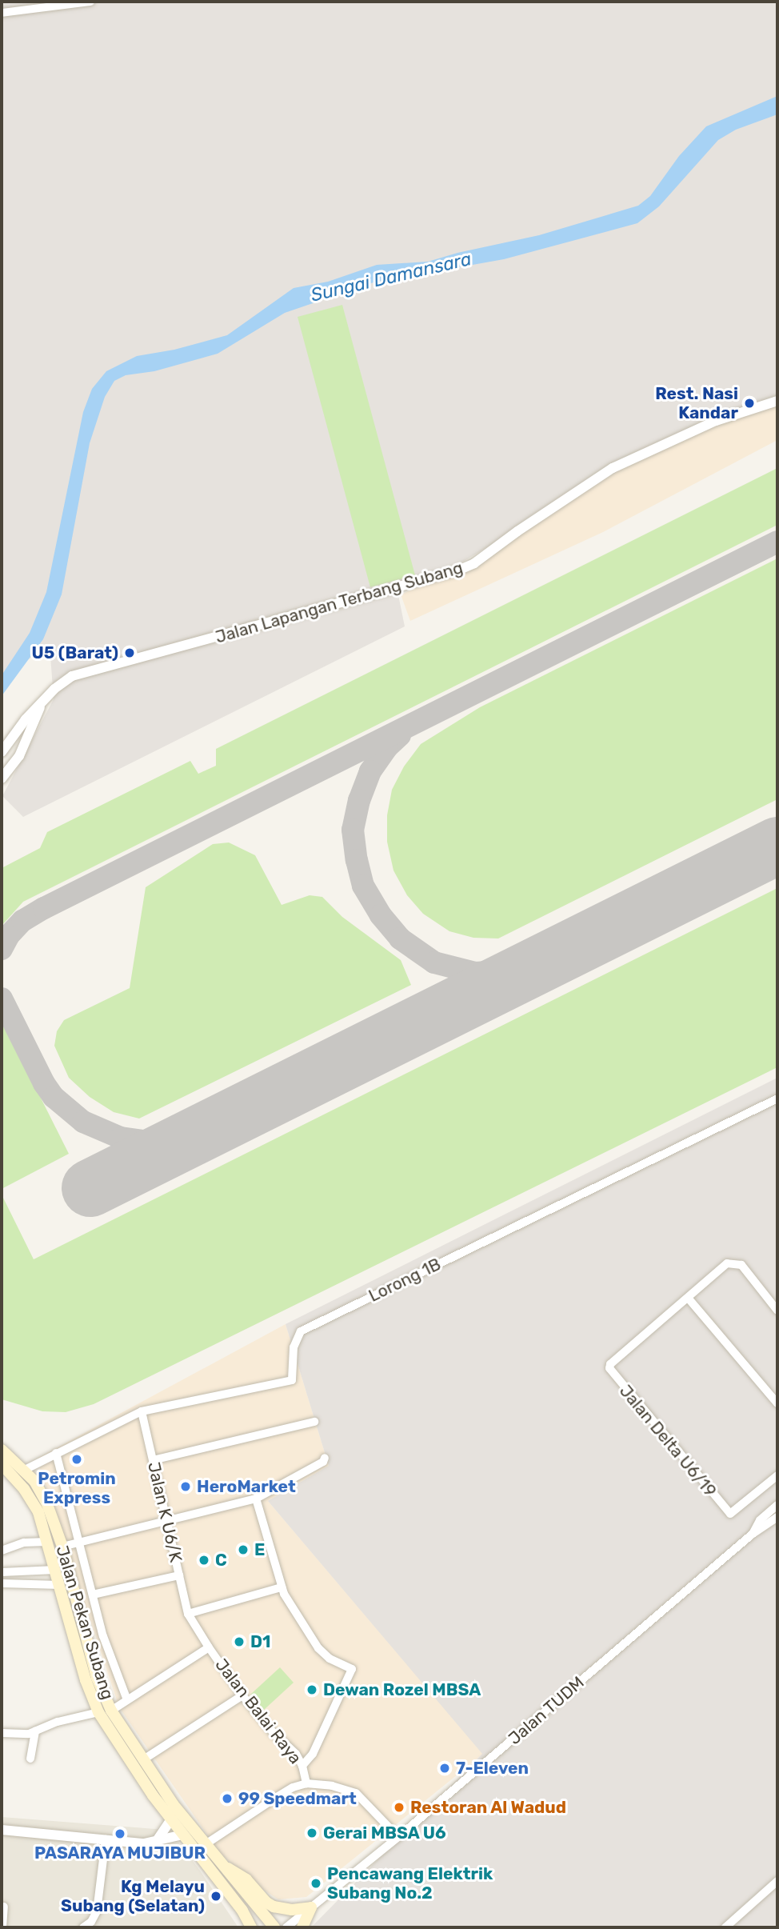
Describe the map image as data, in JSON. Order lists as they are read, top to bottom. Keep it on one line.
{"streets":{"main road":["Jalan Pekan Subang"],"street":["Jalan Lapangan Terbang Subang","Lorong 1B","Jalan Delta U6/19","Jalan K U6/K","Jalan TUDM","Jalan Balai Raya"]},"crossings":[["Lorong 1B","Jalan K U6/K"],["Lorong 1B","Jalan Pekan Subang"],["Jalan K U6/K","Jalan Balai Raya"]],"water":["Sungai Damansara"],"places":["Rest. Nasi Kandar","U5 (Barat)","Petromin Express","HeroMarket","E","C","D1","Dewan Rozel MBSA","7-Eleven","99 Speedmart","Restoran Al Wadud","Gerai MBSA U6","PASARAYA MUJIBUR","Pencawang Elektrik Subang No.2","Kg Melayu Subang (Selatan)"]}
